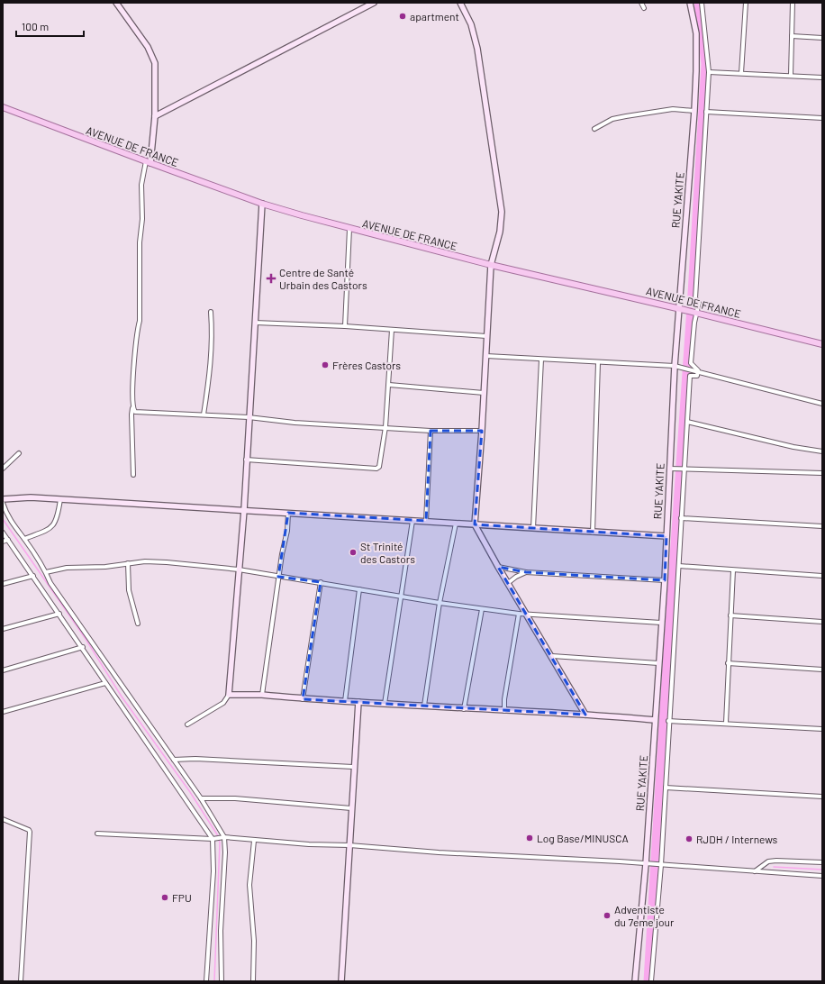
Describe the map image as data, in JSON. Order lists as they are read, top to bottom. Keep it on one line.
{"streets":{"main road":["AVENUE DE FRANCE"],"street":["RUE YAKITE"]},"crossings":[["AVENUE DE FRANCE","RUE YAKITE"]],"places":{"other":["apartment","Frères Castors","St Trinité des Castors","Log Base/MINUSCA","RJDH / Internews","FPU","Adventiste du 7eme jour"],"health":["Centre de Santé Urbain des Castors"]},"scale_bar":"100 m"}
